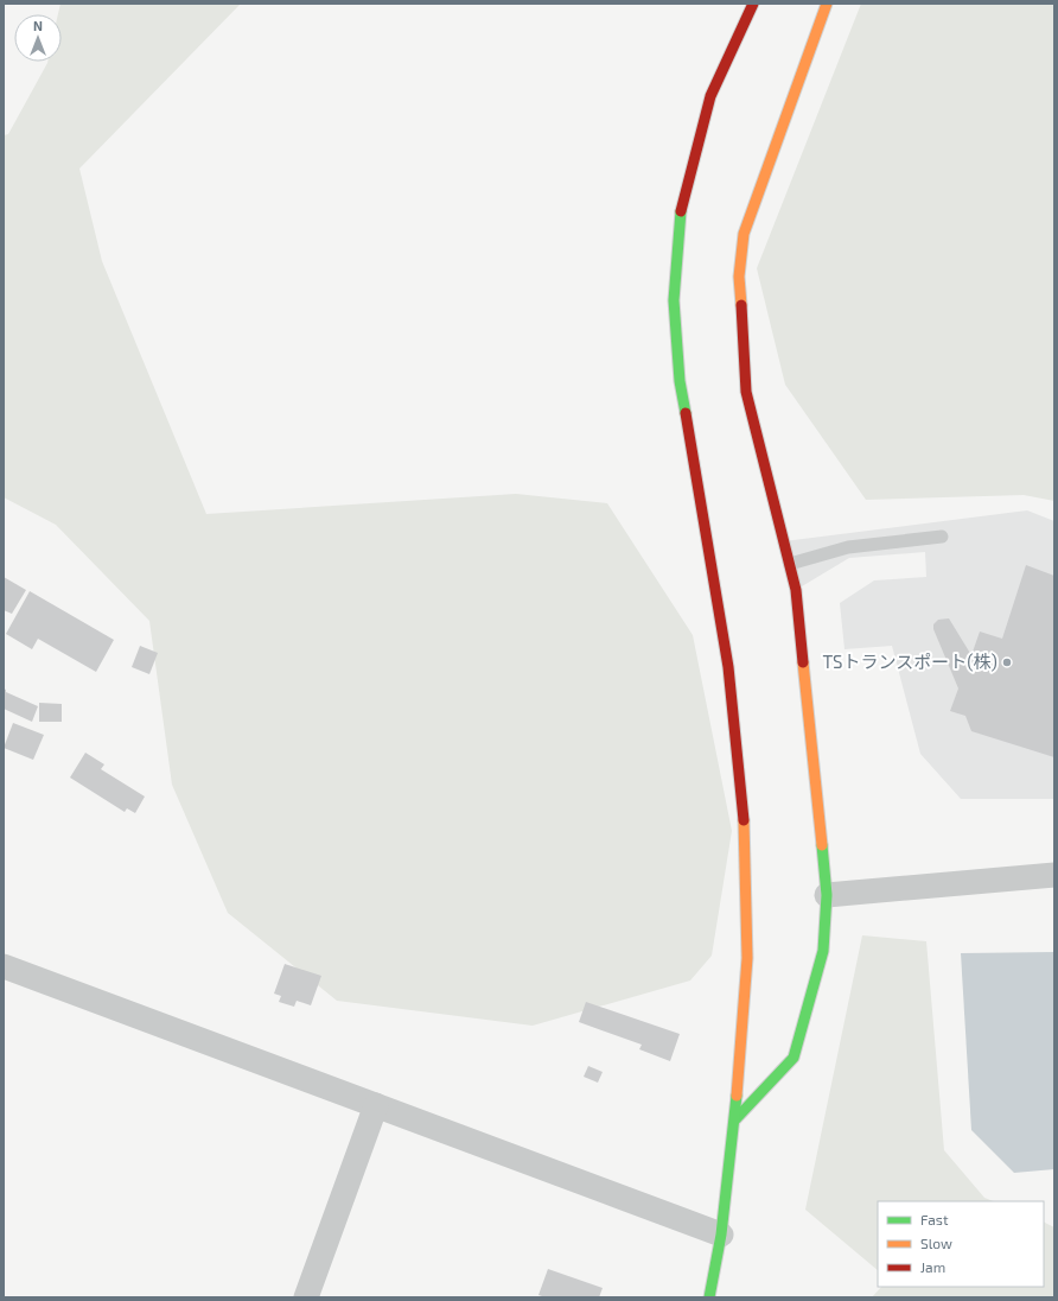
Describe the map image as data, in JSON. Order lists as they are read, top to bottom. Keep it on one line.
{"places":["TSトランスポート(株)"],"legend":["Fast","Slow","Jam"],"north":"top"}
